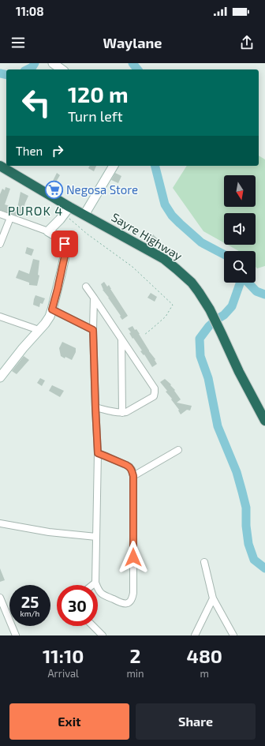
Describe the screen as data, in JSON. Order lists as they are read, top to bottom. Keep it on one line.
{"streets":{"highway":["Sayre Highway"]},"districts":["PUROK 4"],"places":{"supermarket":["Negosa Store"]},"north":"bottom","page":{"status":"11:08","header":"Waylane","turn":["120 m","Turn left"],"then":"Then","speed":"25 km/h","limit":"30","eta":["11:10","Arrival","2","min","480","m"],"buttons":["Exit","Share"]}}
